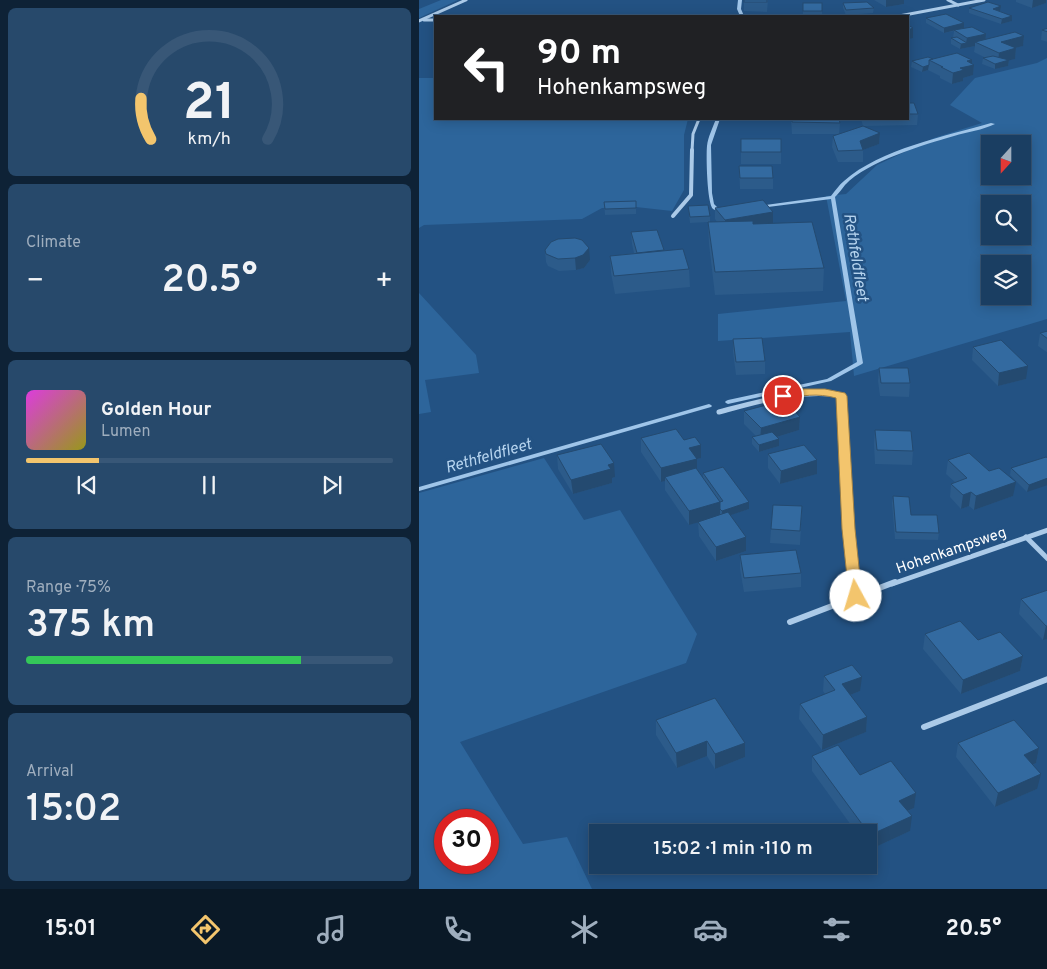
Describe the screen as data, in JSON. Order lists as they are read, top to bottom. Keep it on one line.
{"streets":{"street":["Hohenkampsweg"]},"water":["Rethfeldfleet"],"north":"bottom","page":{"turn":["90 m","Hohenkampsweg"],"tile":["Climate",["Range · 75%","375 km"],["Arrival","15:02"]],"heat":["−","20.5°","+"],"song":["Golden Hour","Lumen"],"limit":"30","trip":"15:02 · 1 min · 110 m","tabs":["15:01","20.5°"],"gauge":["21","km/h"]}}
